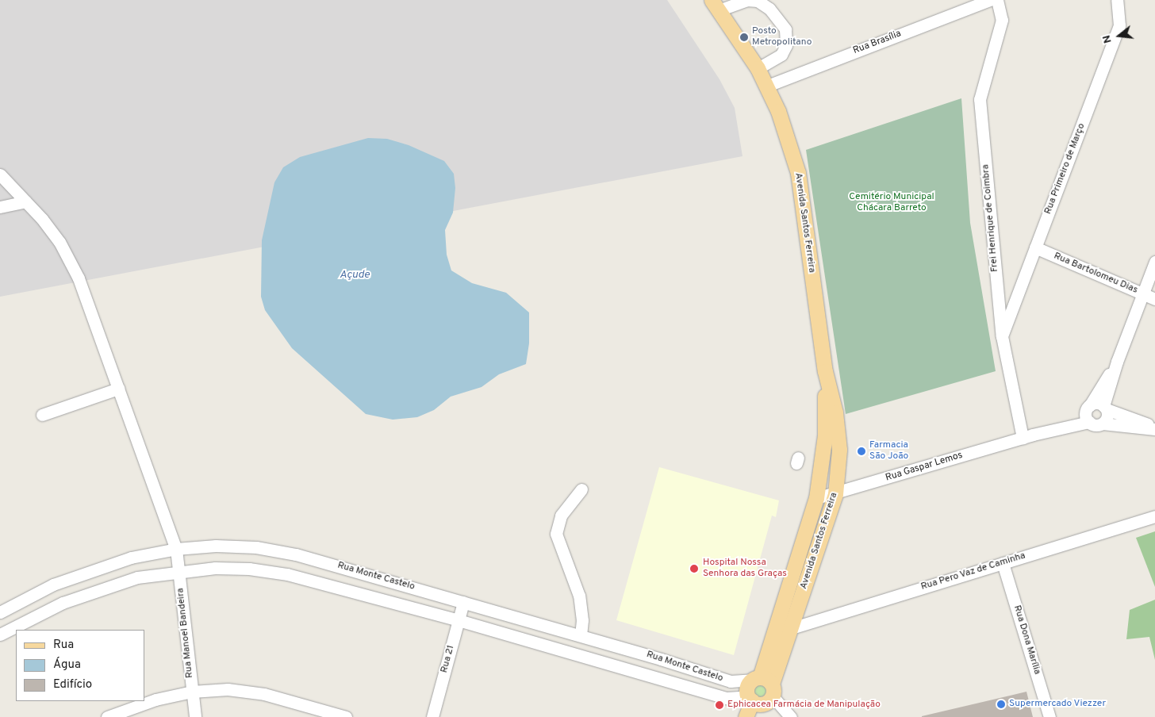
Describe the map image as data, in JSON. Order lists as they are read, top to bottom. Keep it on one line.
{"streets":{"main road":["Avenida Santos Ferreira"],"street":["Rua Brasília","Rua Primeiro de Março","Frei Henrique de Coimbra","Rua Bartolomeu Dias","Rua Gaspar Lemos","Rua Pero Vaz de Caminha","Rua Monte Castelo","Rua Manoel Bandeira","Rua Dona Marília","Rua 21"]},"crossings":[["Rua Brasília","Avenida Santos Ferreira"],["Rua Primeiro de Março","Frei Henrique de Coimbra"],["Rua Primeiro de Março","Rua Bartolomeu Dias"],["Frei Henrique de Coimbra","Rua Gaspar Lemos"],["Avenida Santos Ferreira","Rua Gaspar Lemos"],["Avenida Santos Ferreira","Rua Pero Vaz de Caminha"],["Avenida Santos Ferreira","Rua Monte Castelo"],["Rua Pero Vaz de Caminha","Rua Dona Marília"],["Rua Monte Castelo","Rua Manoel Bandeira"],["Rua Monte Castelo","Rua 21"]],"water":["Açude"],"parks":["Cemitério Municipal Chácara Barreto"],"places":["Posto Metropolitano","Farmacia São João","Hospital Nossa Senhora das Graças","Supermercado Viezzer","Ephicacea Farmácia de Manipulação"],"legend":["Rua","Água","Edifício"],"north":"left"}
